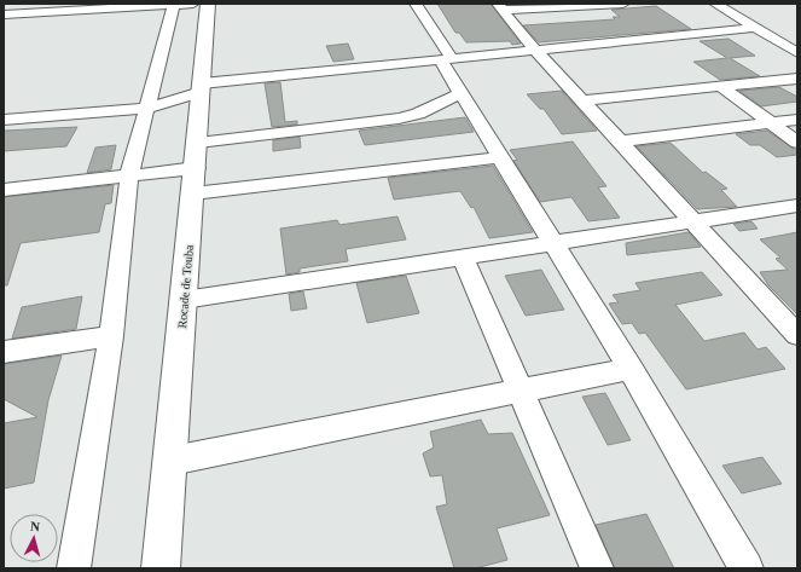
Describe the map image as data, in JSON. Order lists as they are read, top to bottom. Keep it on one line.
{"streets":{"main road":["Rocade de Touba"]},"north":"top"}
